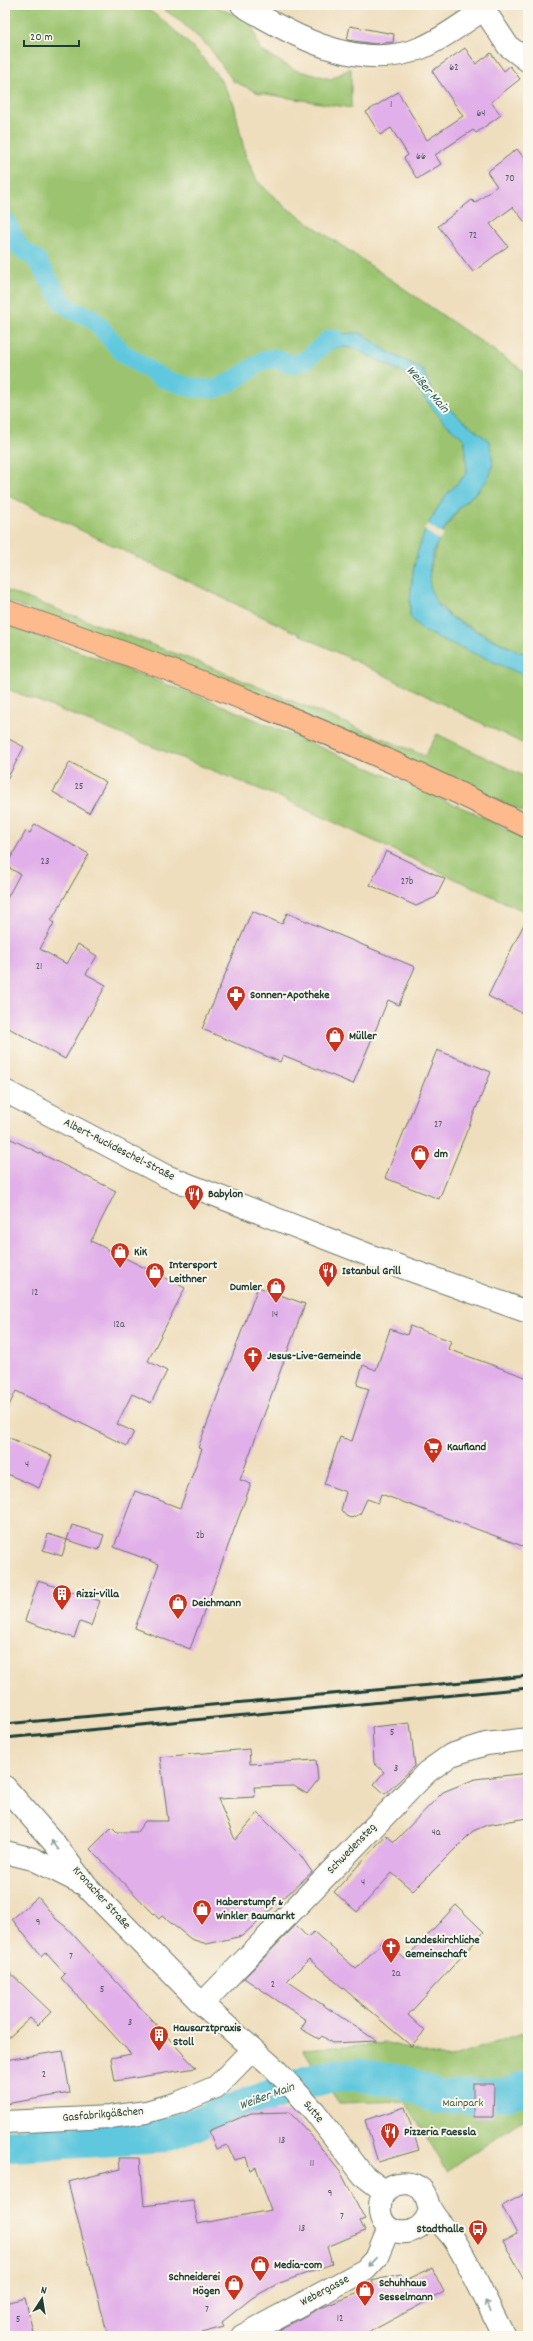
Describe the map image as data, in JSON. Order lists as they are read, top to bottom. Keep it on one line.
{"streets":{"street":["Albert-Ruckdeschel-Straße","Schwedensteg","Kronacher Straße","Sutte","Gasfabrikgäßchen","Webergasse"]},"crossings":[["Schwedensteg","Kronacher Straße"],["Schwedensteg","Sutte"],["Kronacher Straße","Sutte"],["Sutte","Gasfabrikgäßchen"],["Sutte","Webergasse"]],"one_way":["Kronacher Straße","Webergasse"],"water":["Weißer Main"],"parks":["Mainpark"],"places":{"pharmacy":["Sonnen-Apotheke"],"shop":["Müller","dm","KiK","Intersport Leithner","Dumler","Deichmann","Haberstumpf & Winkler Baumarkt","Media-com","Schneiderei Högen","Schuhhaus Sesselmann"],"restaurant":["Babylon","Istanbul Grill","Pizzeria Faessla"],"church":["Jesus-Live-Gemeinde","Landeskirchliche Gemeinschaft"],"supermarket":["Kaufland"],"building":["Rizzi-Villa","Hausarztpraxis Stoll"],"bus stop":["Stadthalle"]},"house_numbers":["62","1","64","66","70","72","25","23","27b","21","27","12","14","12a","4","2b","5","3","4a","4","9","7","2a","2","5","3","2","13","11","9","7","13","7","12","5"],"scale_bar":"20 m","north":"top"}
